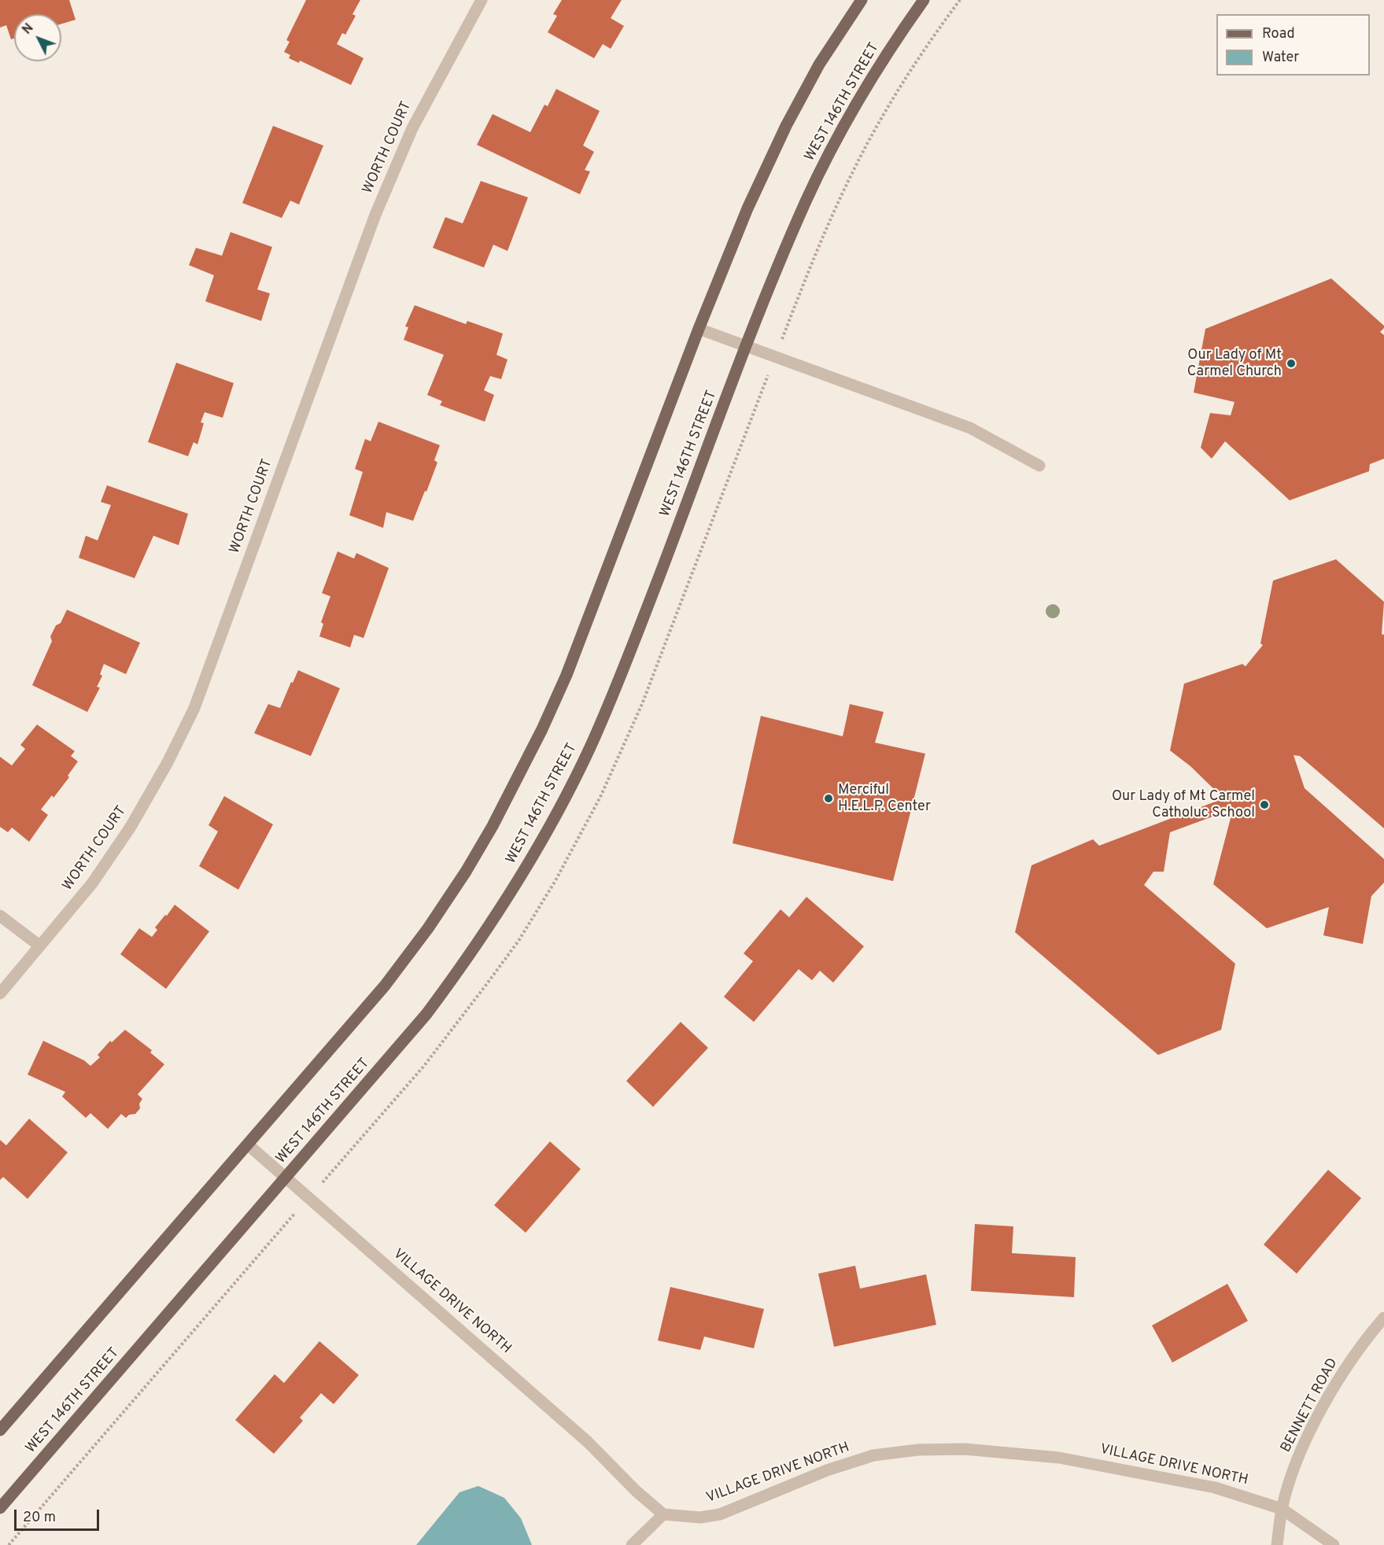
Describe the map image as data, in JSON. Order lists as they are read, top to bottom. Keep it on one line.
{"streets":{"main road":["WEST 146TH STREET"],"street":["WORTH COURT","VILLAGE DRIVE NORTH","BENNETT ROAD"]},"crossings":[["WEST 146TH STREET","VILLAGE DRIVE NORTH"],["VILLAGE DRIVE NORTH","BENNETT ROAD"]],"places":["Our Lady of Mt Carmel Church","Merciful H.E.L.P. Center","Our Lady of Mt Carmel Catholuc School"],"legend":["Road","Water"],"scale_bar":"20 m","north":"top left"}
